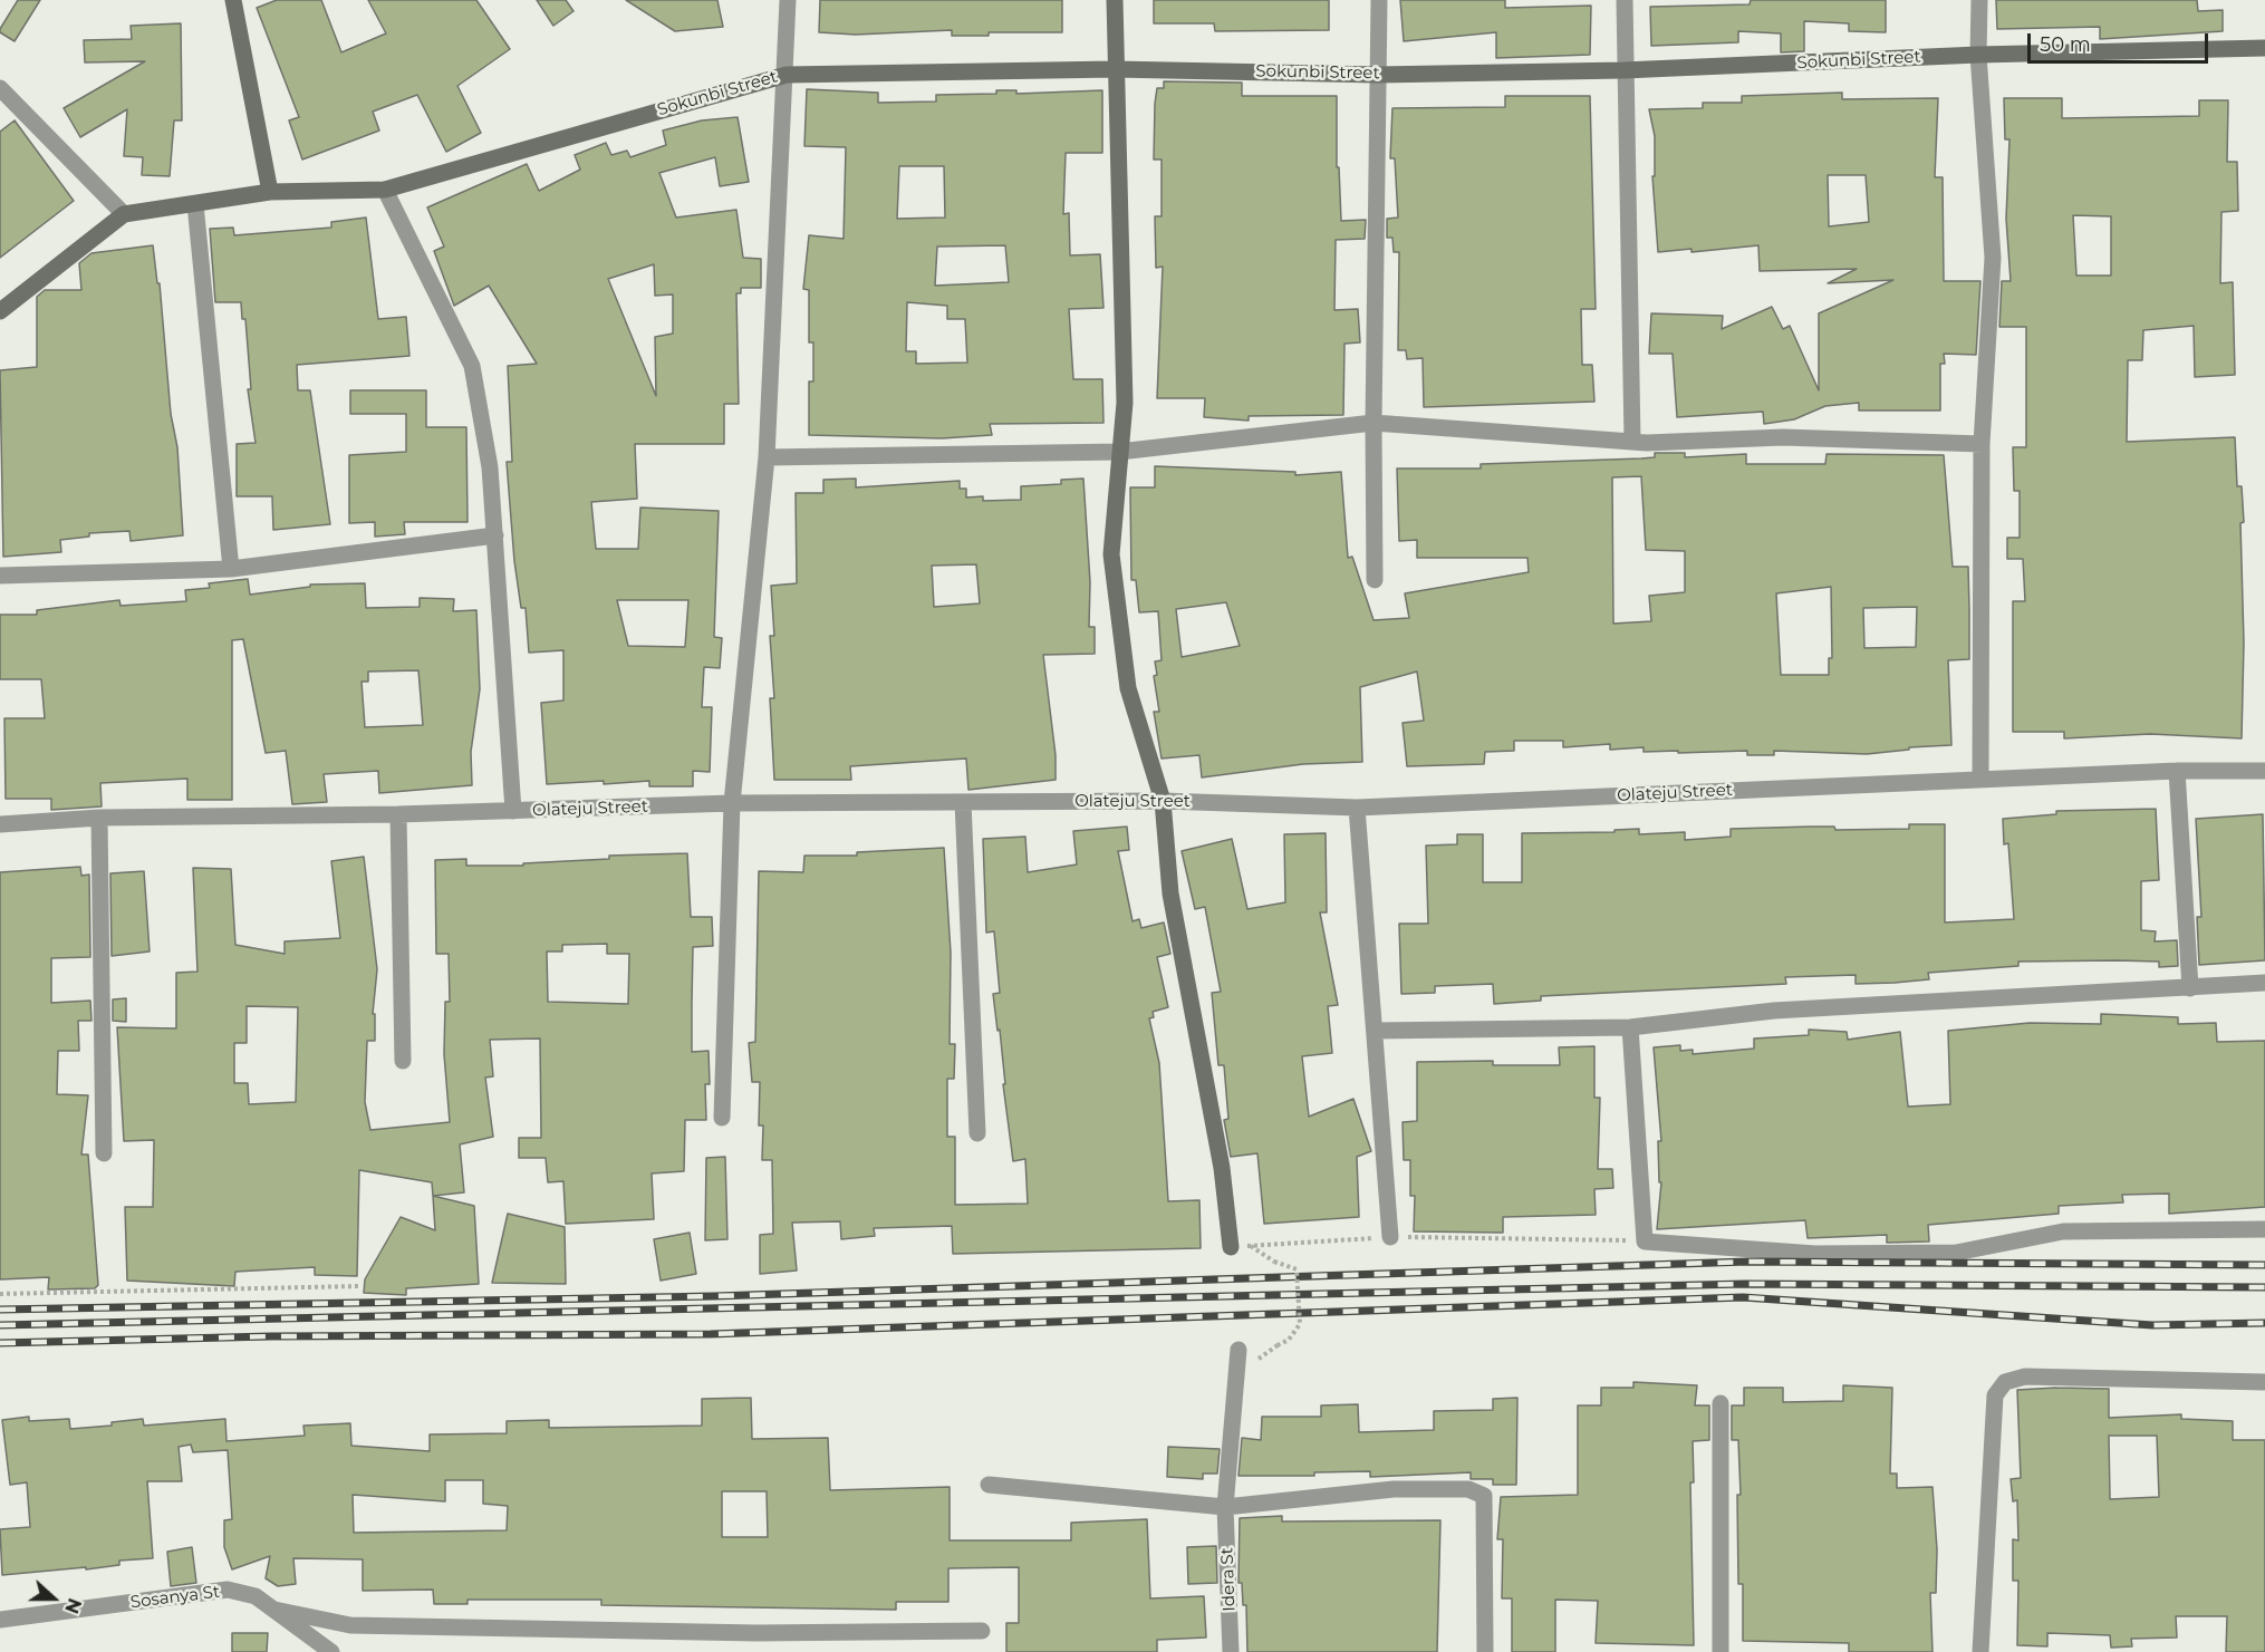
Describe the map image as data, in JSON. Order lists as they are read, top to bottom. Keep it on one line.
{"streets":{"street":["Sokunbi Street","Olateju Street","Idera St","Sosanya St"]},"scale_bar":"50 m","north":"right"}
